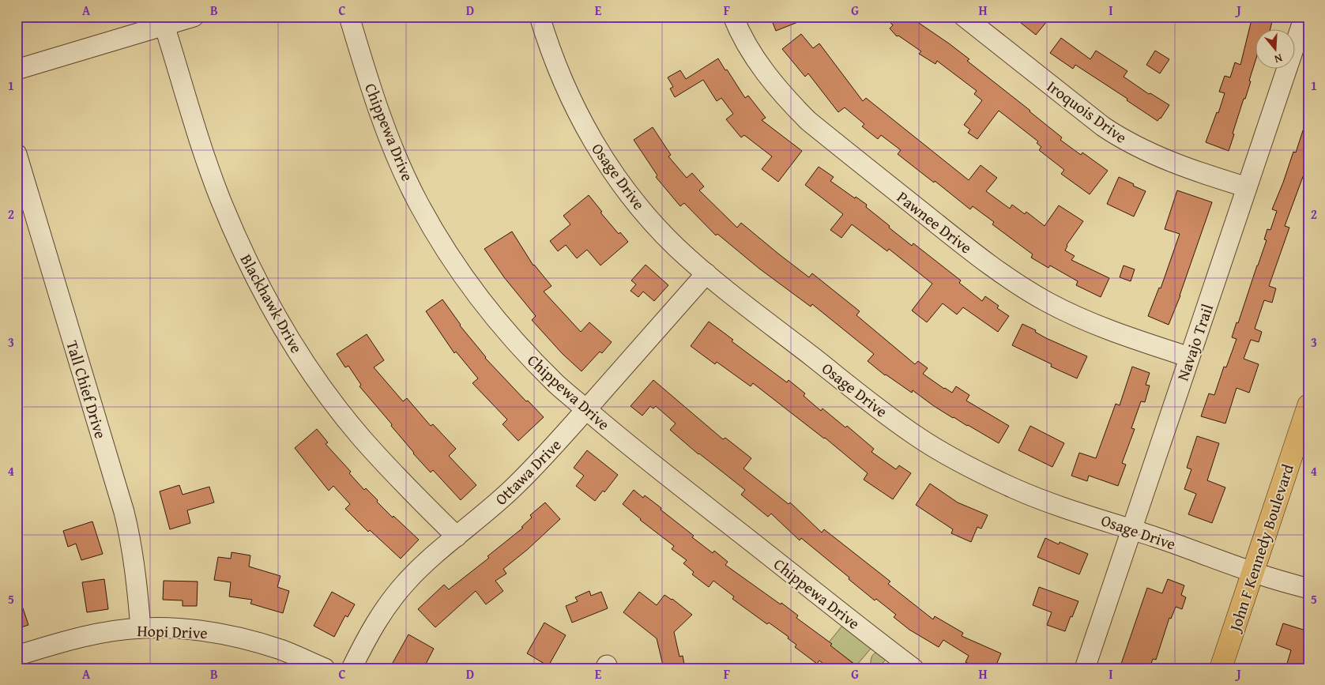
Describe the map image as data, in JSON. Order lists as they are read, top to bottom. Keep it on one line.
{"streets":{"main road":["John F Kennedy Boulevard"],"street":["Iroquois Drive","Chippewa Drive","Osage Drive","Pawnee Drive","Blackhawk Drive","Navajo Trail","Tall Chief Drive","Ottawa Drive","Hopi Drive"]},"crossings":[["Iroquois Drive","Navajo Trail"],["Chippewa Drive","Ottawa Drive"],["Osage Drive","Navajo Trail"],["Osage Drive","Ottawa Drive"],["Osage Drive","John F Kennedy Boulevard"],["Pawnee Drive","Navajo Trail"],["Blackhawk Drive","Ottawa Drive"],["Tall Chief Drive","Hopi Drive"]],"north":"bottom","grid":{"columns":["A","B","C","D","E","F","G","H","I","J"],"rows":["1","2","3","4","5"]}}
